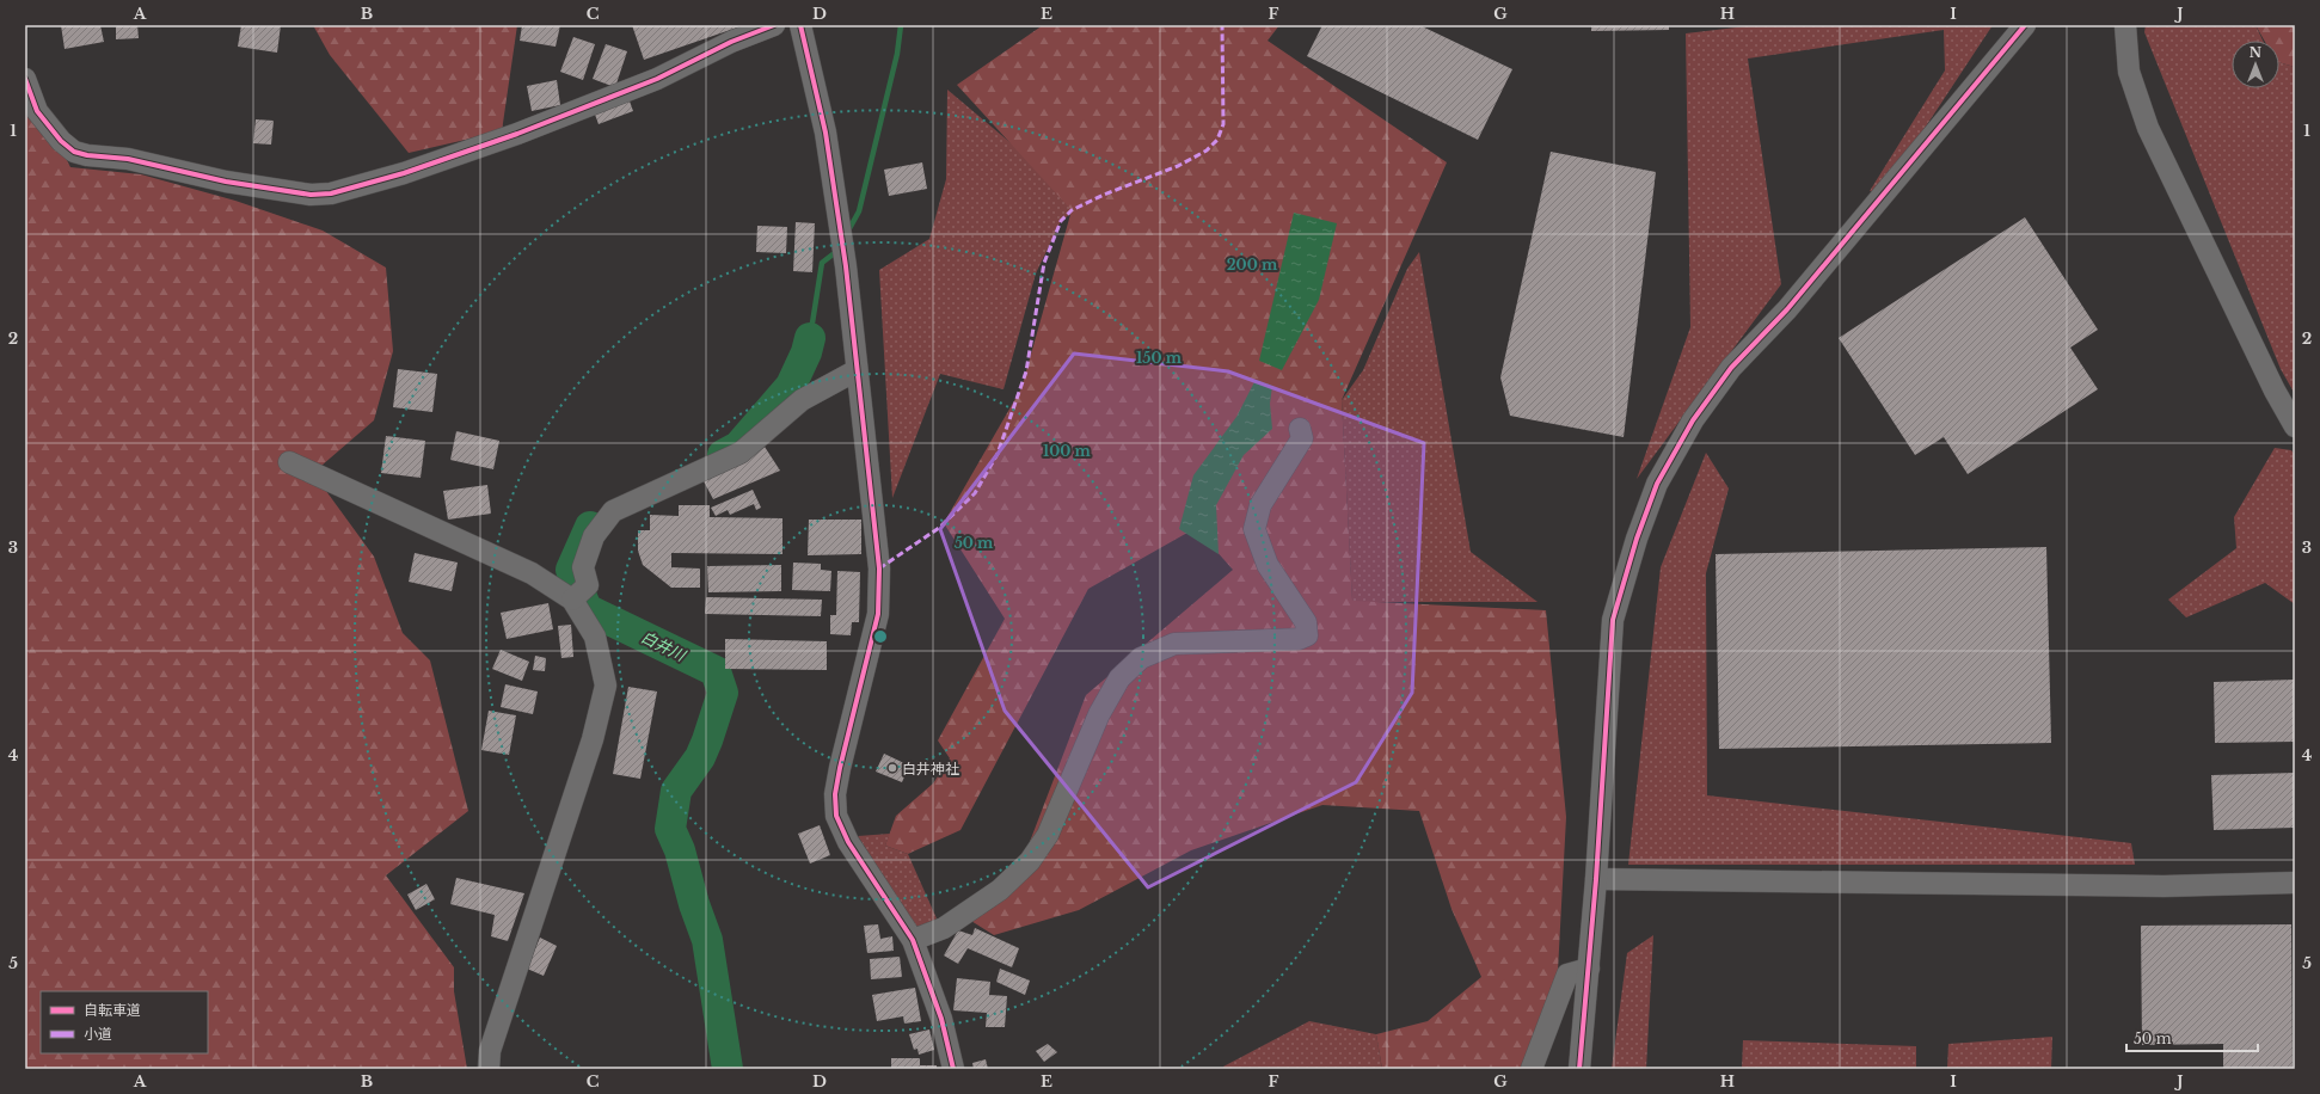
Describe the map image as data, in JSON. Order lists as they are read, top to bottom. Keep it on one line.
{"water":["白井川"],"places":["白井神社"],"legend":["自転車道","小道"],"scale_bar":"50 m","north":"top","grid":{"columns":["A","B","C","D","E","F","G","H","I","J"],"rows":["1","2","3","4","5"]},"rings":["200 m","150 m","100 m","50 m"]}
